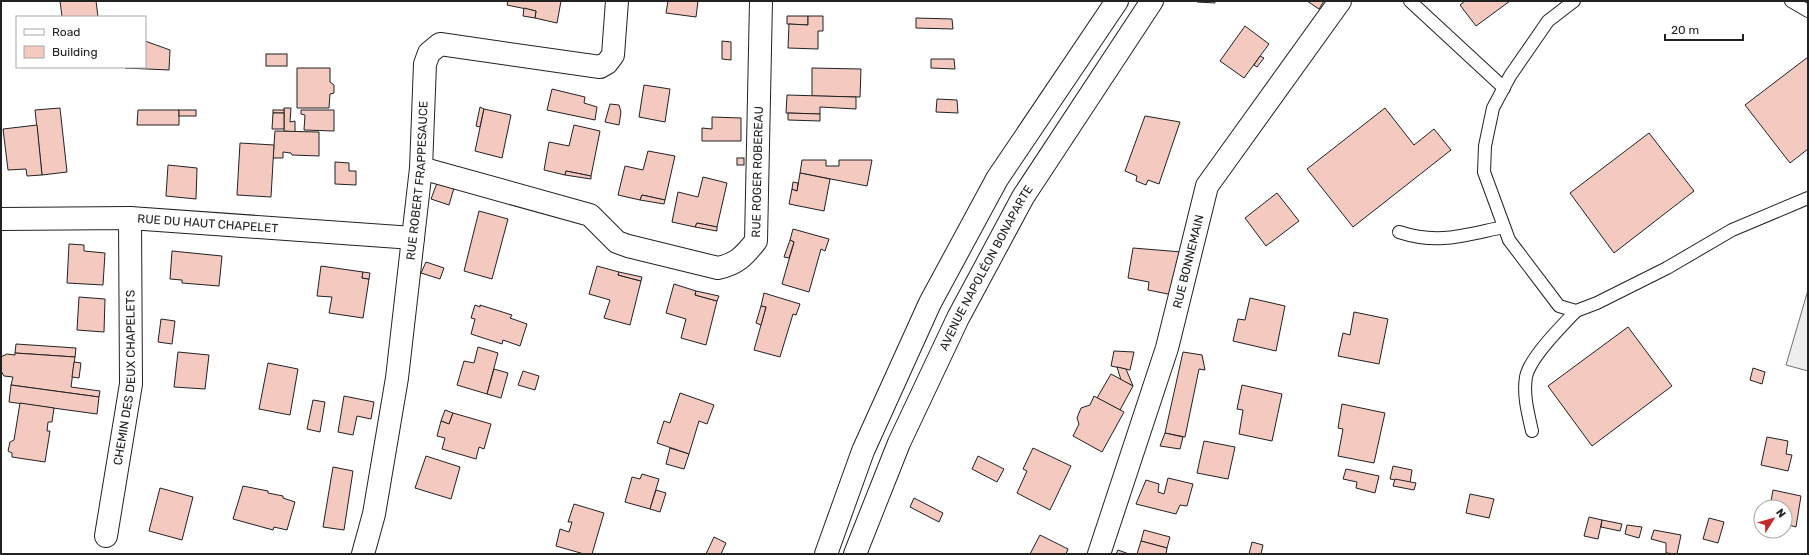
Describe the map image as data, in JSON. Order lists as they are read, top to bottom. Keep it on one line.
{"streets":{"street":["RUE ROGER ROBEREAU","RUE ROBERT FRAPPESAUCE","RUE DU HAUT CHAPELET","RUE BONNEMAIN","AVENUE NAPOLÉON BONAPARTE","CHEMIN DES DEUX CHAPELETS"]},"crossings":[["RUE ROGER ROBEREAU","RUE ROBERT FRAPPESAUCE"],["RUE ROBERT FRAPPESAUCE","RUE DU HAUT CHAPELET"],["RUE DU HAUT CHAPELET","CHEMIN DES DEUX CHAPELETS"]],"legend":["Road","Building"],"scale_bar":"20 m","north":"top right"}
